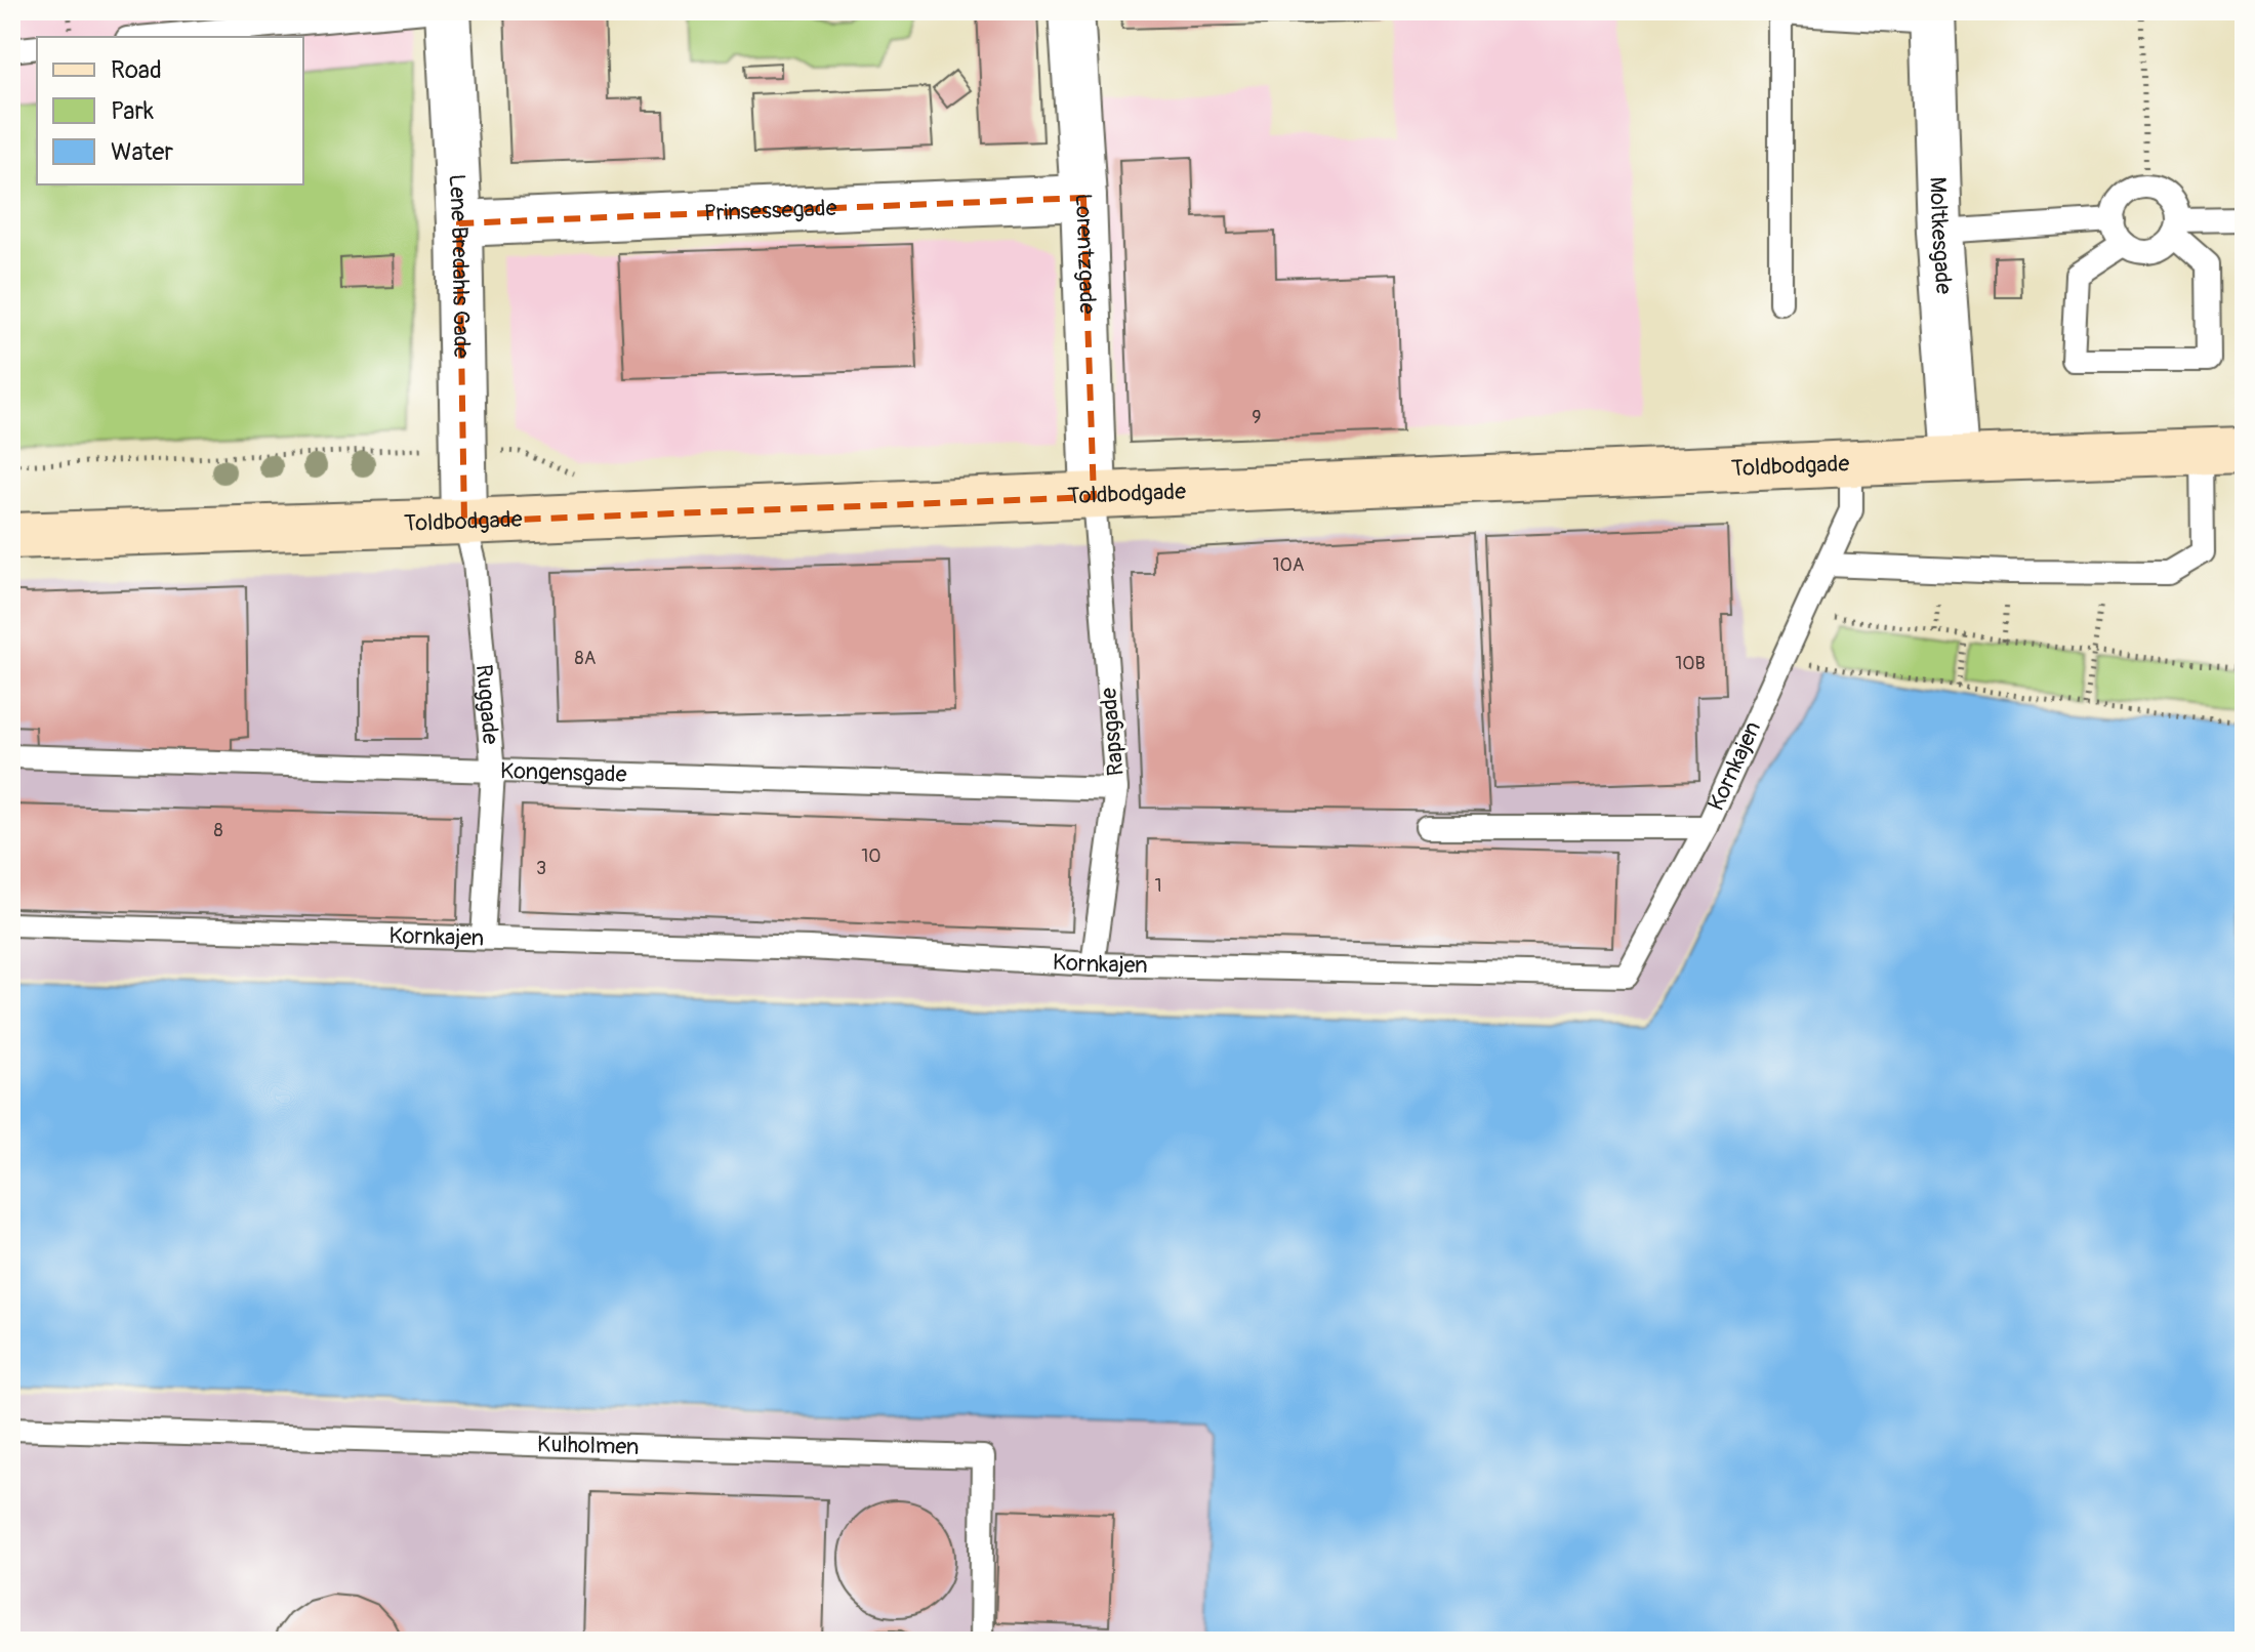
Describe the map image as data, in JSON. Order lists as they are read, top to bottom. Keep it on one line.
{"streets":{"street":["Prinsessegade","Moltkesgade","Lorentzgade","Lene Bredahls Gade","Toldbodgade"],"lane":["Ruggade","Rapsgade","Kornkajen","Kongensgade","Kulholmen"]},"crossings":[["Prinsessegade","Lorentzgade"],["Prinsessegade","Lene Bredahls Gade"],["Moltkesgade","Toldbodgade"],["Lorentzgade","Toldbodgade"],["Lorentzgade","Rapsgade"],["Lene Bredahls Gade","Toldbodgade"],["Lene Bredahls Gade","Ruggade"],["Toldbodgade","Ruggade"],["Toldbodgade","Rapsgade"],["Toldbodgade","Kornkajen"],["Ruggade","Kornkajen"],["Ruggade","Kongensgade"],["Rapsgade","Kornkajen"],["Rapsgade","Kongensgade"]],"house_numbers":["9","10A","8A","10B","8","10","3","1"],"legend":["Road","Park","Water"]}
